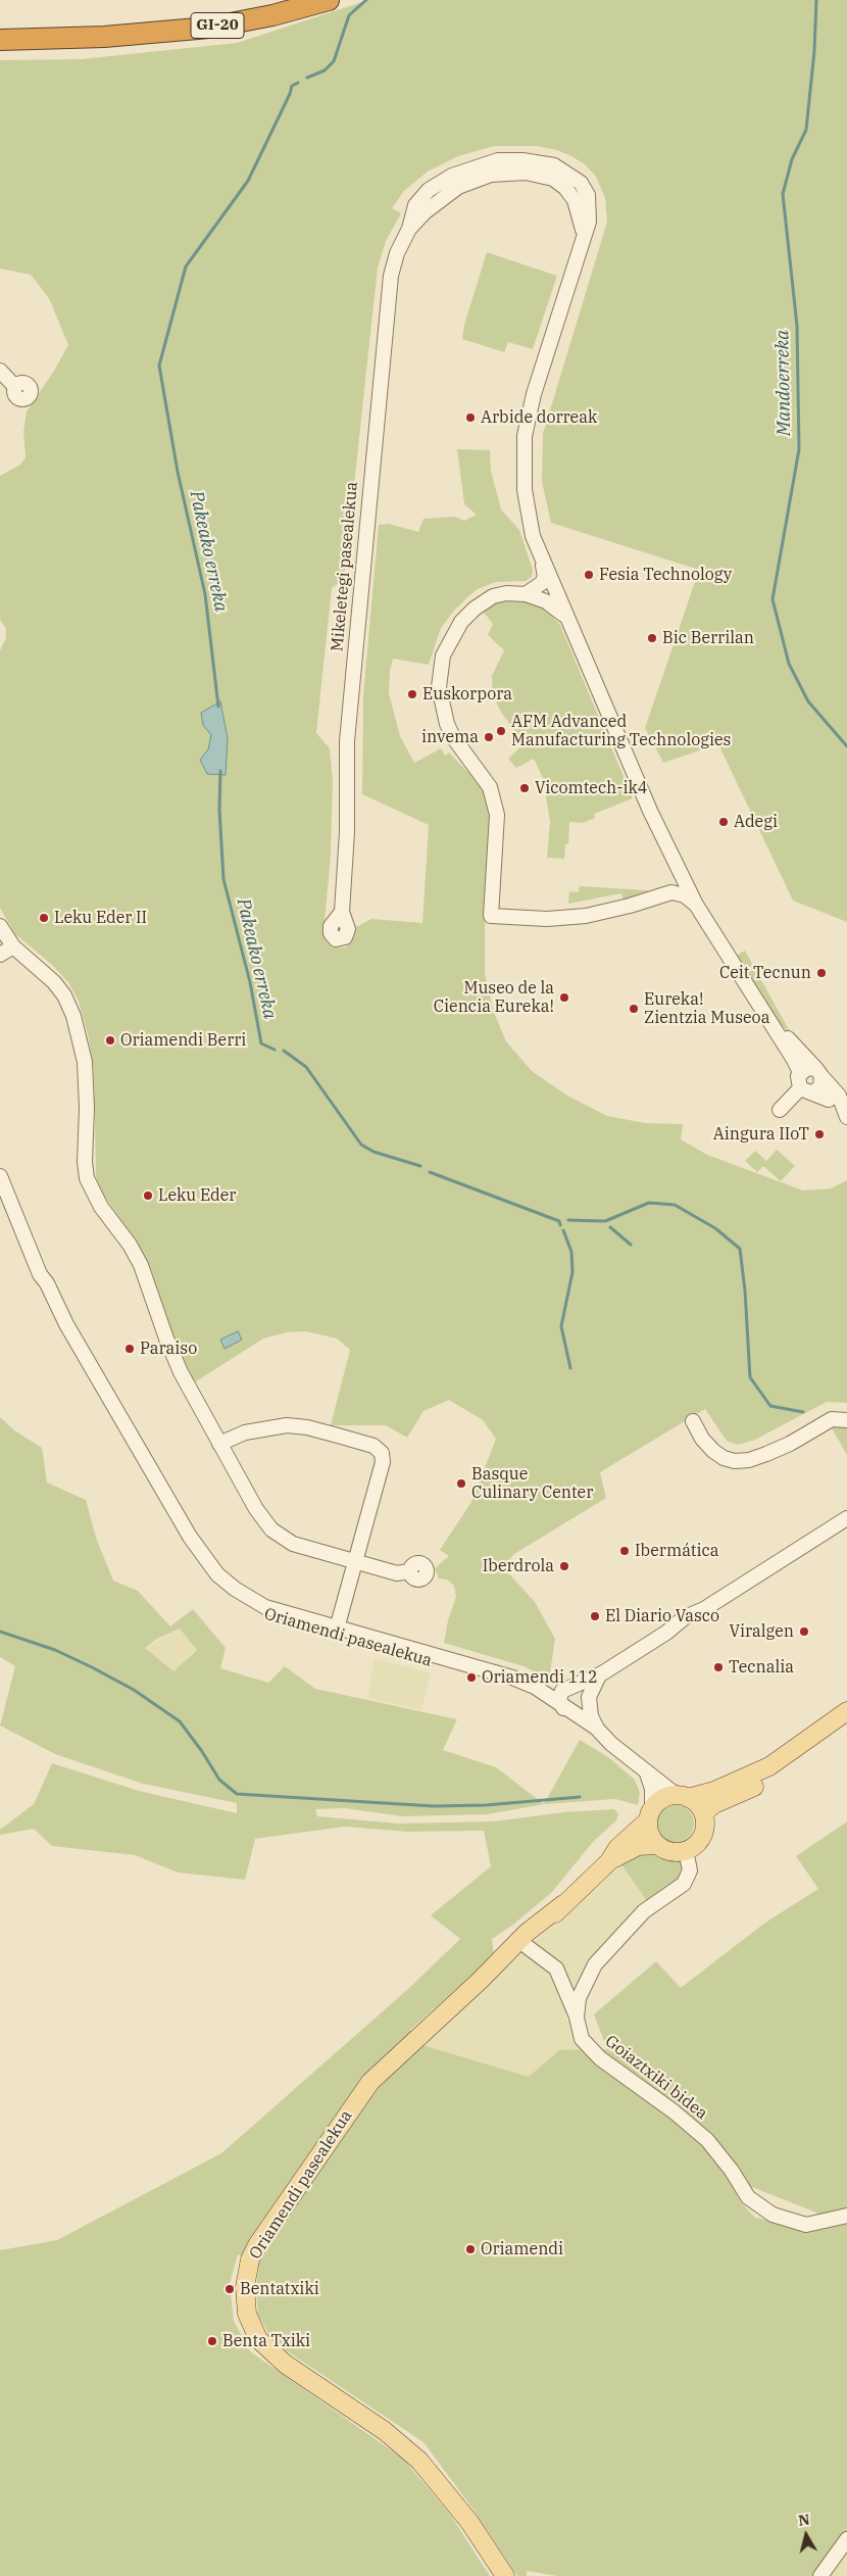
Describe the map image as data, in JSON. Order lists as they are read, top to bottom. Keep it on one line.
{"streets":{"highway":["GI-20"],"main road":["Oriamendi pasealekua"],"street":["Mikeletegi pasealekua","Goiaztxiki bidea"]},"crossings":[["Oriamendi pasealekua","Goiaztxiki bidea"]],"water":["Mandoerreka","Pakeako erreka"],"places":["Arbide dorreak","Fesia Technology","Bic Berrilan","Euskorpora","AFM Advanced Manufacturing Technologies","invema","Vicomtech-ik4","Adegi","Leku Eder II","Ceit Tecnun","Museo de la Ciencia Eureka!","Eureka! Zientzia Museoa","Oriamendi Berri","Aingura IIoT","Leku Eder","Paraiso","Basque Culinary Center","Ibermática","Iberdrola","El Diario Vasco","Viralgen","Tecnalia","Oriamendi 112","Oriamendi","Bentatxiki","Benta Txiki"],"north":"top"}
